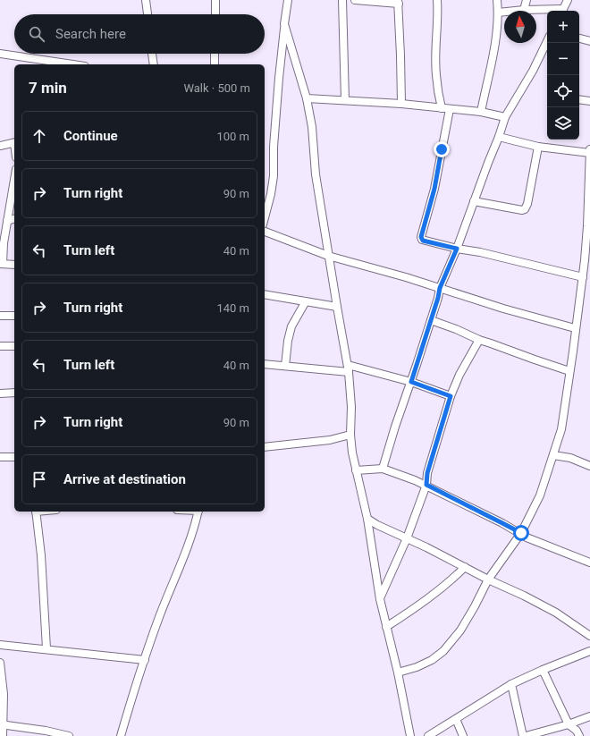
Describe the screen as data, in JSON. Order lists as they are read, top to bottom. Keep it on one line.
{"north":"top","page":{"map_buttons":["+","−"],"search":"Search here","heading":["7 min","Walk · 500 m"],"list":[["Continue","100 m"],["Turn right","90 m"],["Turn left","40 m"],["Turn right","140 m"],["Turn left","40 m"],["Turn right","90 m"],"Arrive at destination"]}}
